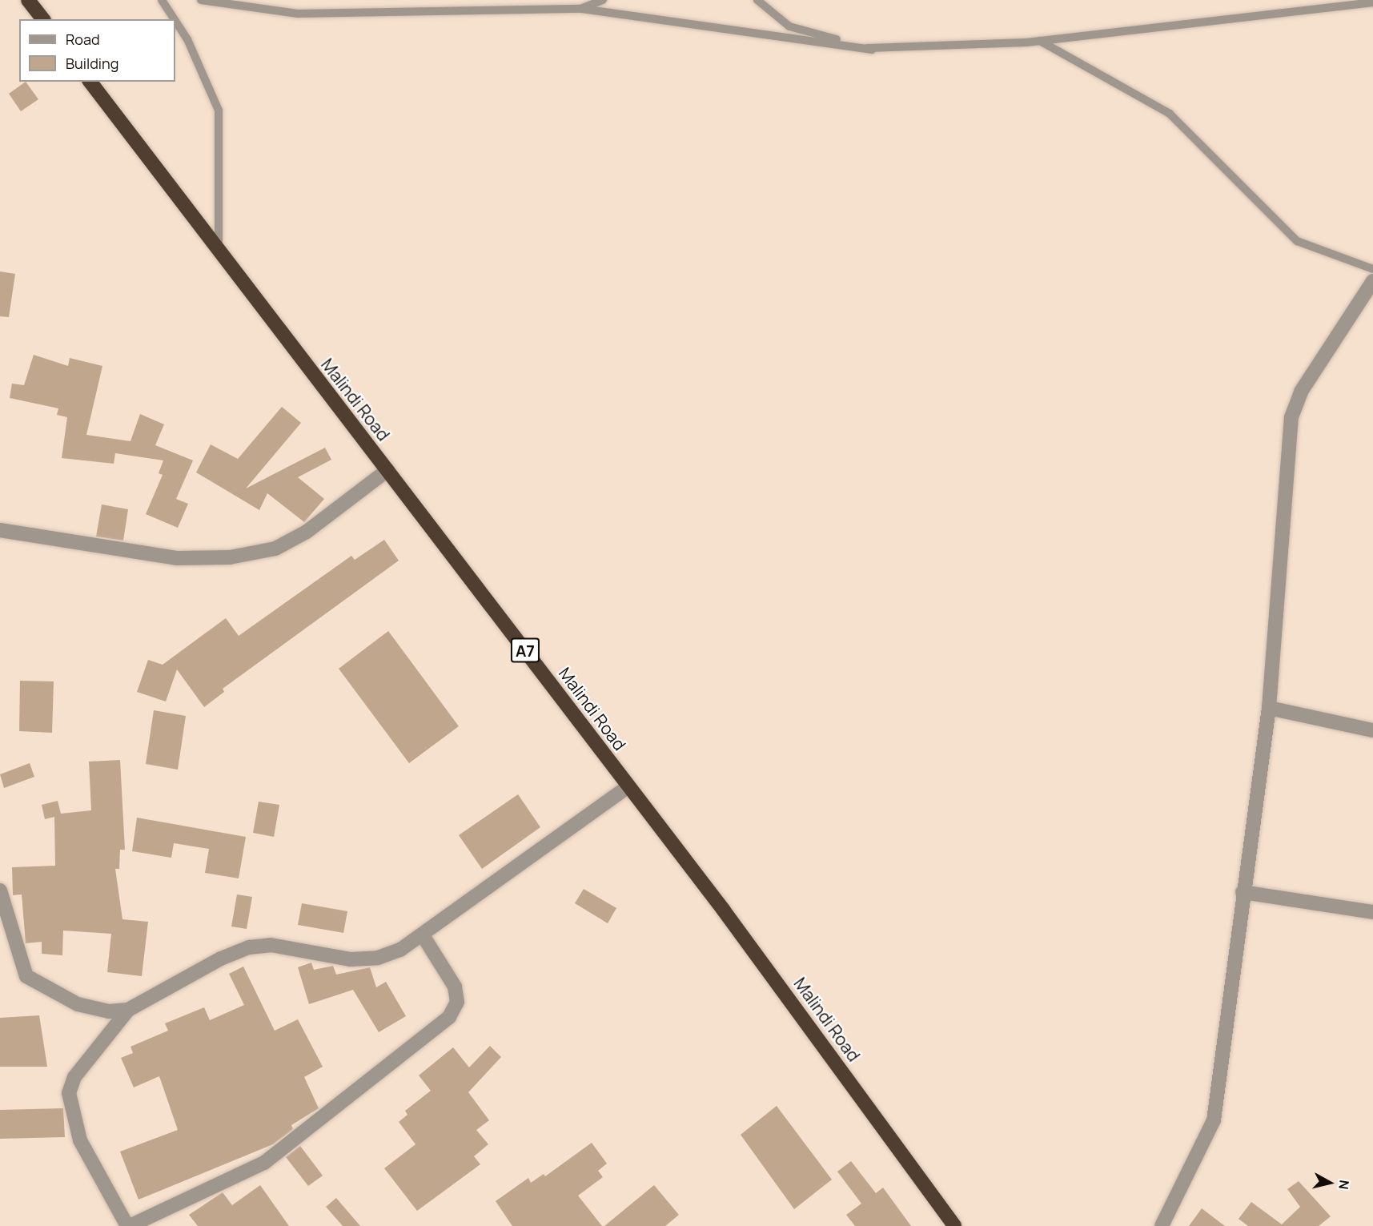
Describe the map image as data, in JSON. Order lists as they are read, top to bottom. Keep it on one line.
{"streets":{"highway":["Malindi Road","A7"]},"legend":["Road","Building"],"north":"right"}
